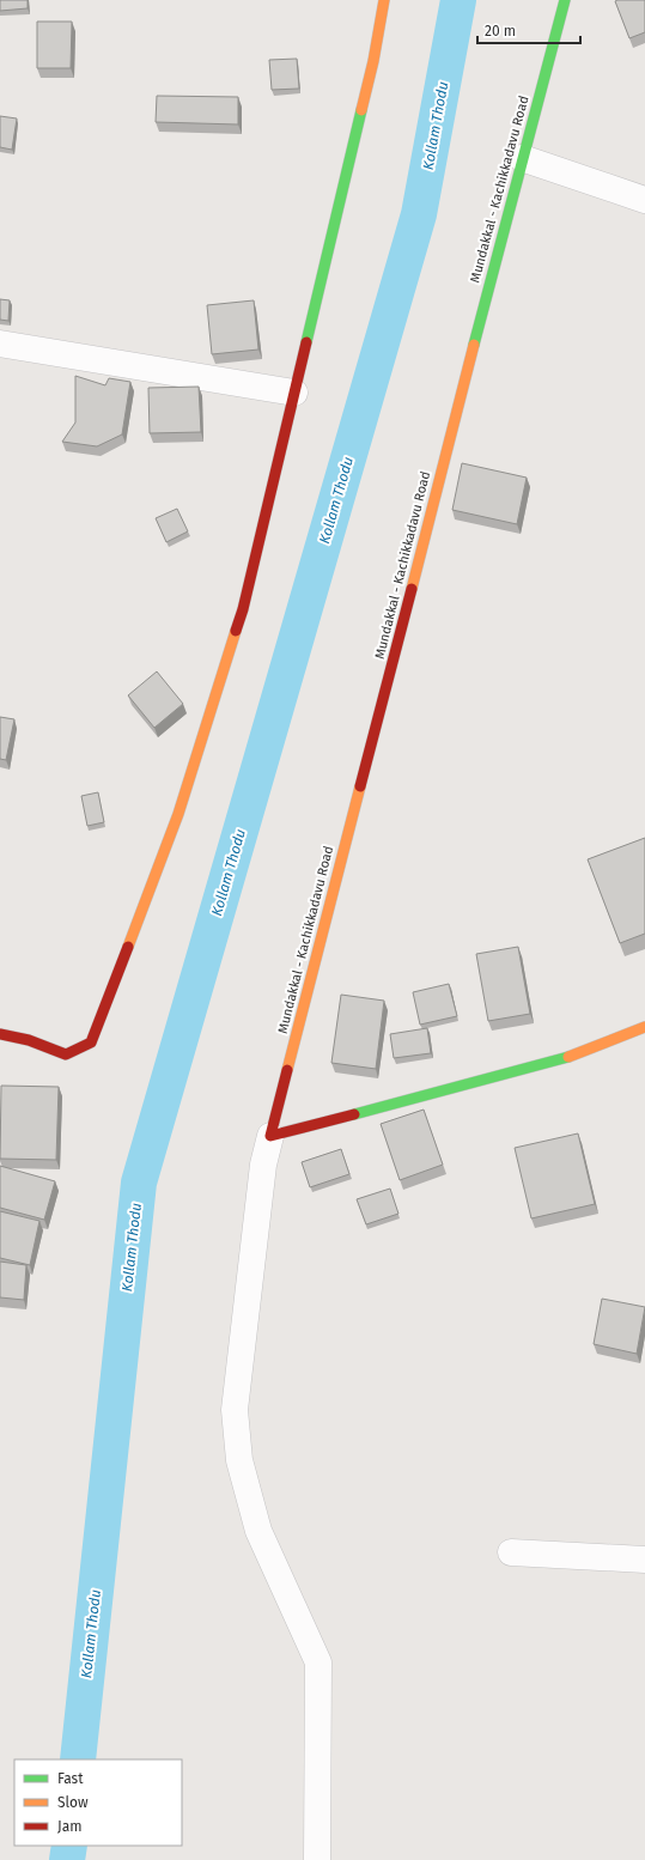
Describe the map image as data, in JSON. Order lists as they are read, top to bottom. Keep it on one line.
{"streets":{"street":["Mundakkal - Kachikkadavu Road"]},"water":["Kollam Thodu"],"legend":["Fast","Slow","Jam"],"scale_bar":"20 m"}
